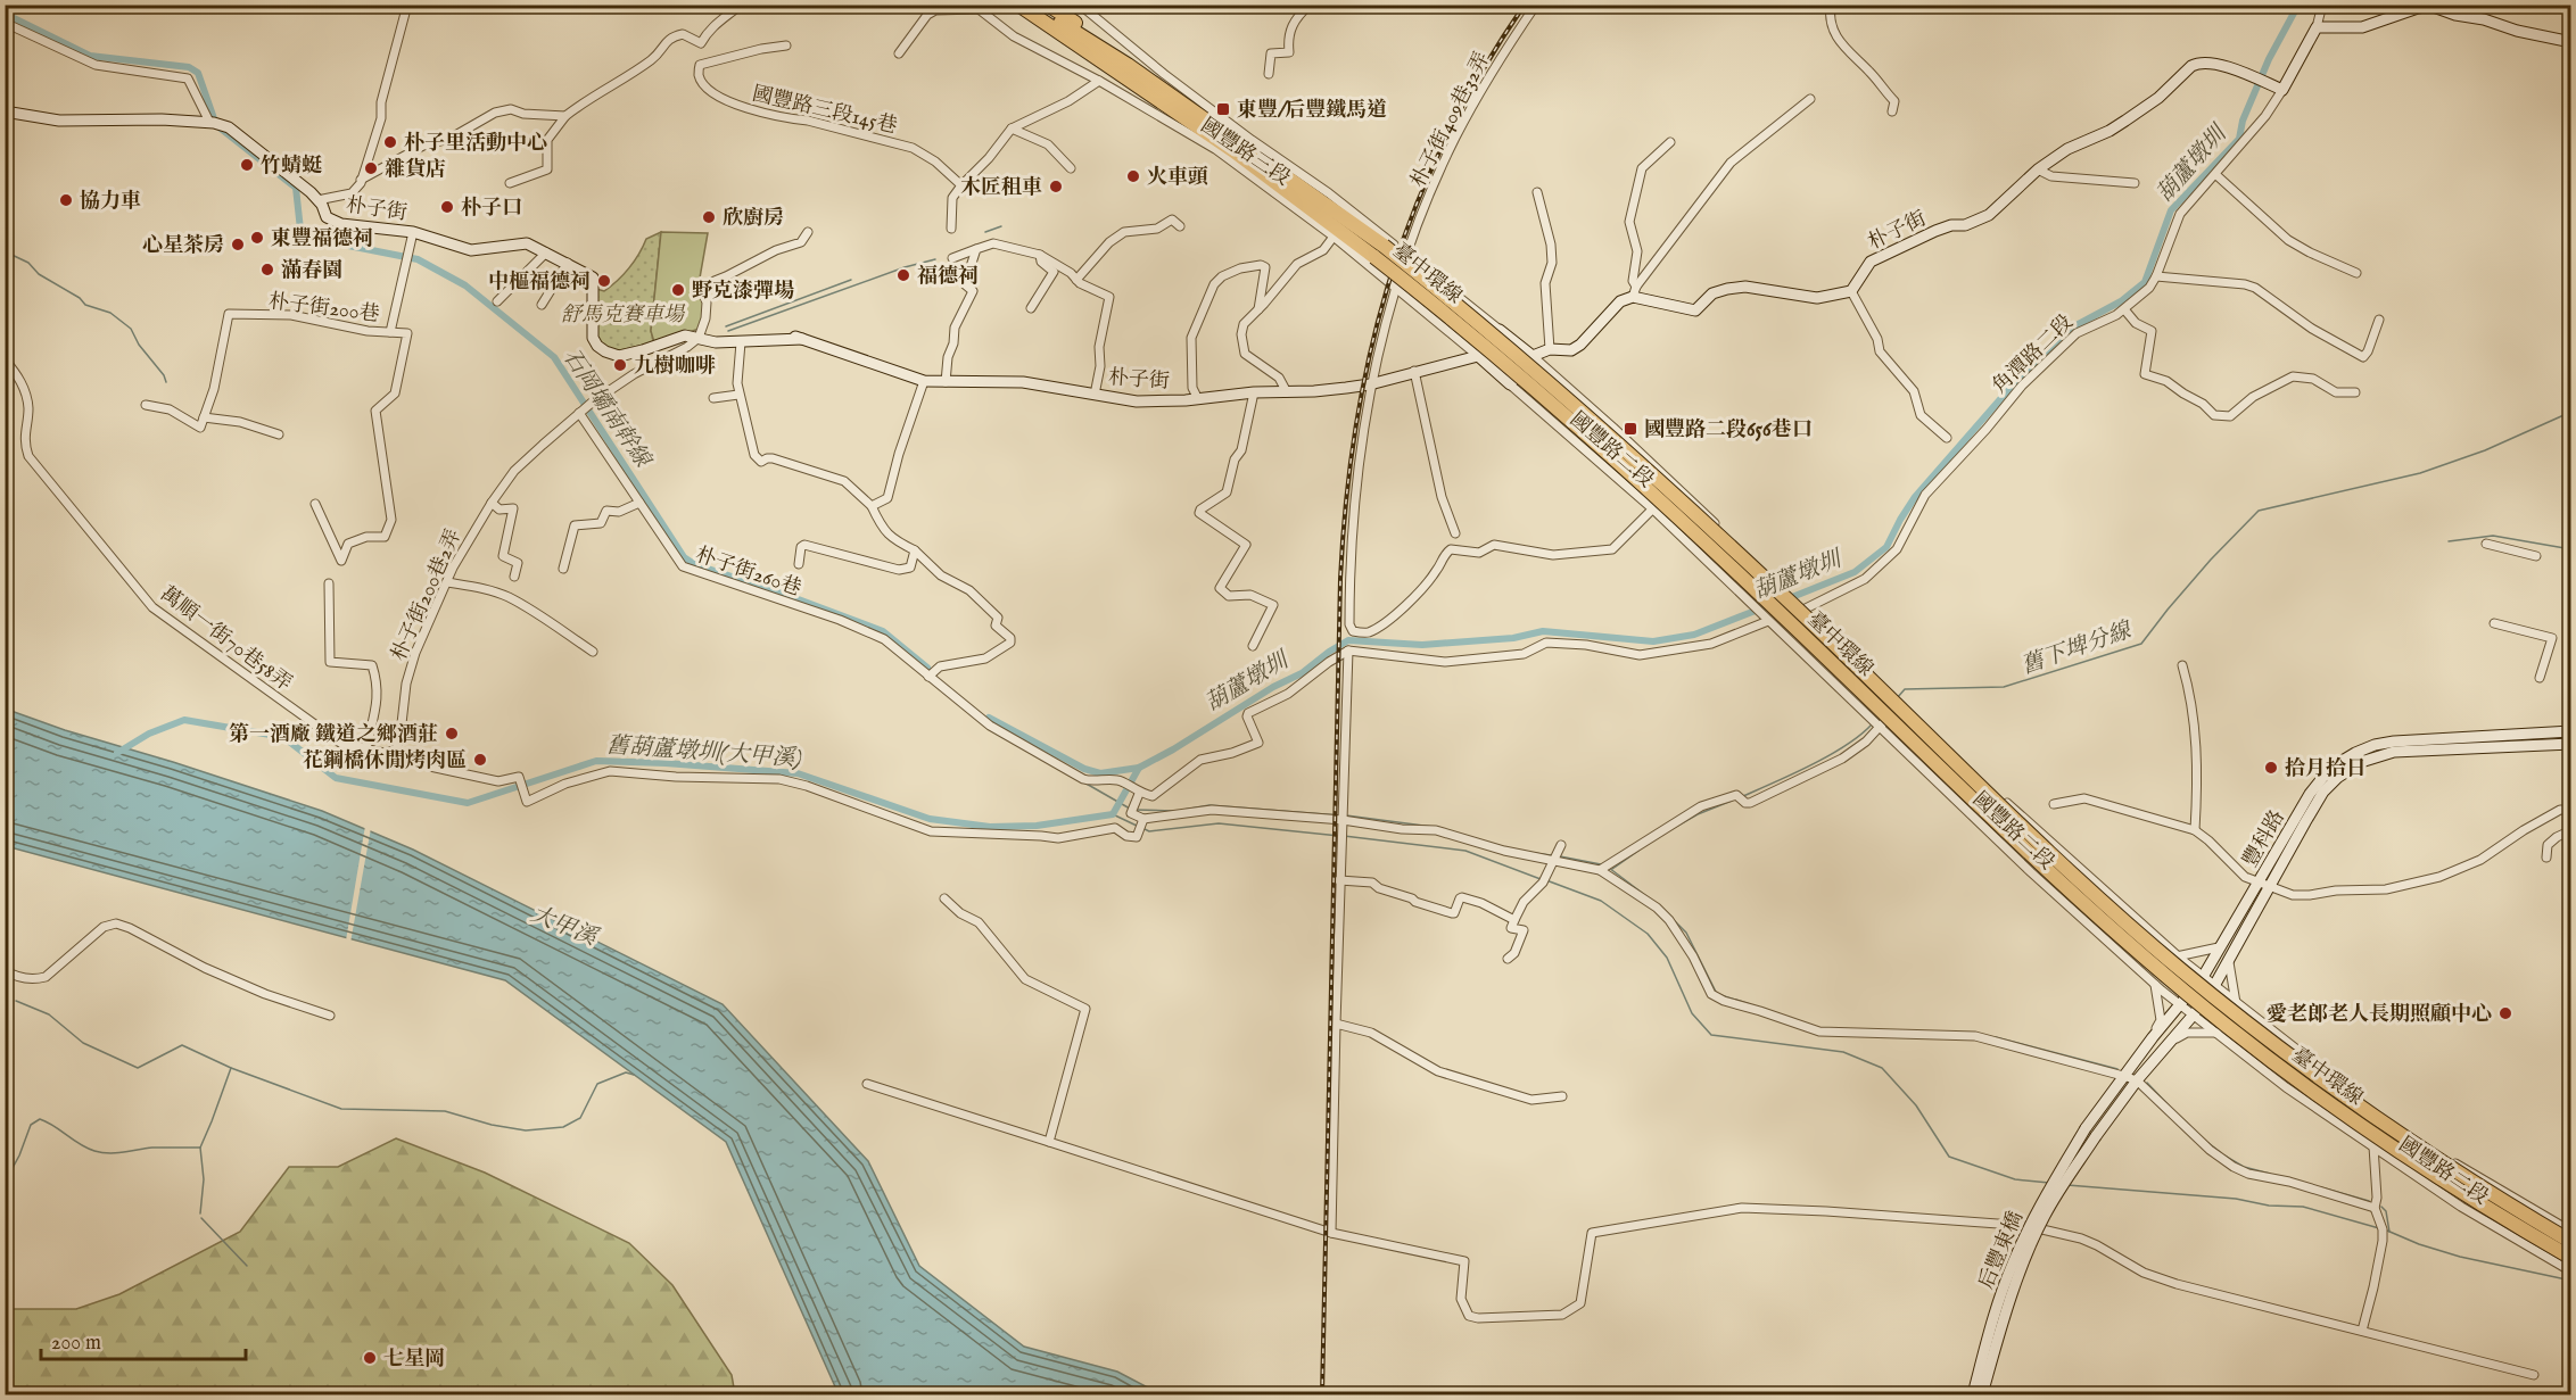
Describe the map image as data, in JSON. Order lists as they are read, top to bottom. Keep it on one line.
{"streets":{"highway":["臺中環線"],"street":["國豐路三段145巷","朴子街409巷32弄","國豐路三段","朴子街","朴子街200巷","角潭路二段","國豐路二段","朴子街260巷","朴子街200巷2弄","萬順一街70巷58弄","豐科路","后豐東橋"]},"crossings":[["朴子街409巷32弄","國豐路三段"],["朴子街409巷32弄","朴子街"],["朴子街409巷32弄","國豐路二段"],["國豐路三段","朴子街"],["國豐路三段","國豐路二段"],["朴子街","朴子街200巷"],["朴子街","角潭路二段"],["朴子街","國豐路二段"],["朴子街","朴子街200巷2弄"],["角潭路二段","國豐路二段"],["國豐路二段","豐科路"],["朴子街260巷","朴子街200巷2弄"],["朴子街200巷2弄","萬順一街70巷58弄"],["豐科路","后豐東橋"]],"water":["葫蘆墩圳","石岡壩南幹線","舊下埤分線","舊葫蘆墩圳(大甲溪)","大甲溪"],"parks":["舒馬克賽車場"],"places":{"transit":["東豐/后豐鐵馬道","國豐路二段656巷口"],"other":["朴子里活動中心","竹蜻蜓","雜貨店","火車頭","木匠租車","協力車","朴子口","欣廚房","東豐福德祠","心星茶房","滿春園","福德祠","中樞福德祠","野克漆彈場","九樹咖啡","第一酒廠 鐵道之鄉酒莊","花鋼橋休閒烤肉區","拾月拾日","愛老郎老人長期照顧中心","七星岡"]},"scale_bar":"200 m"}
